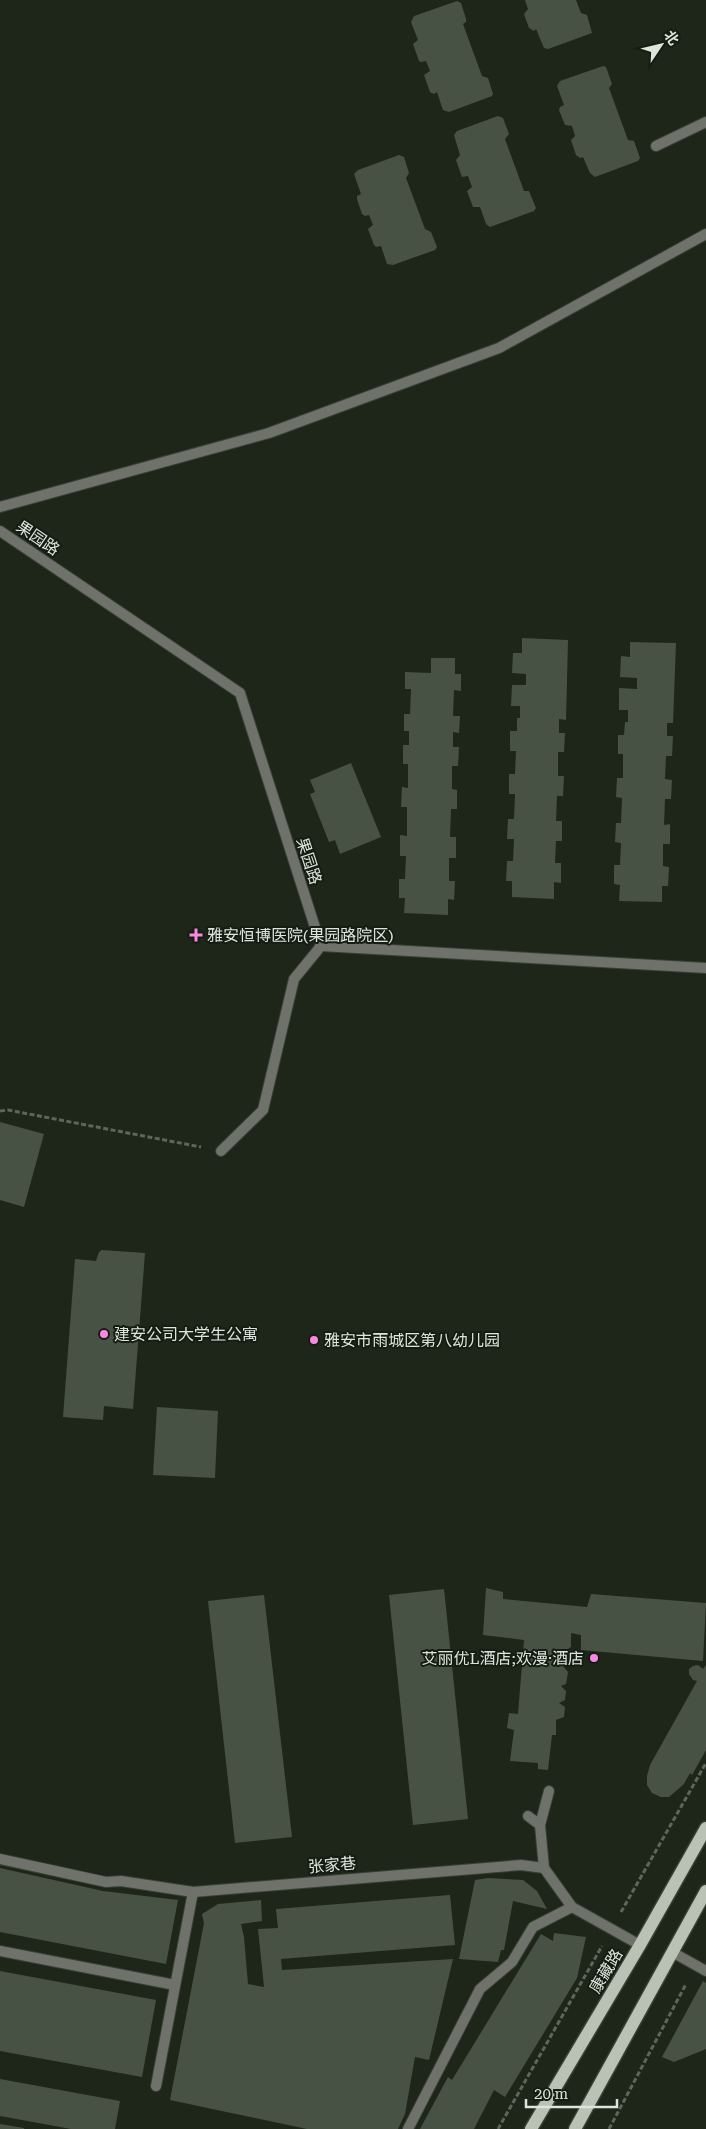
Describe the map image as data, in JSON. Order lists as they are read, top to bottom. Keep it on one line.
{"streets":{"main road":["康藏路"],"street":["果园路","张家巷"]},"places":{"health":["雅安恒博医院(果园路院区)"],"other":["建安公司大学生公寓","雅安市雨城区第八幼儿园","艾丽优L酒店;欢漫·酒店"]},"scale_bar":"20 m","north":"top right"}
